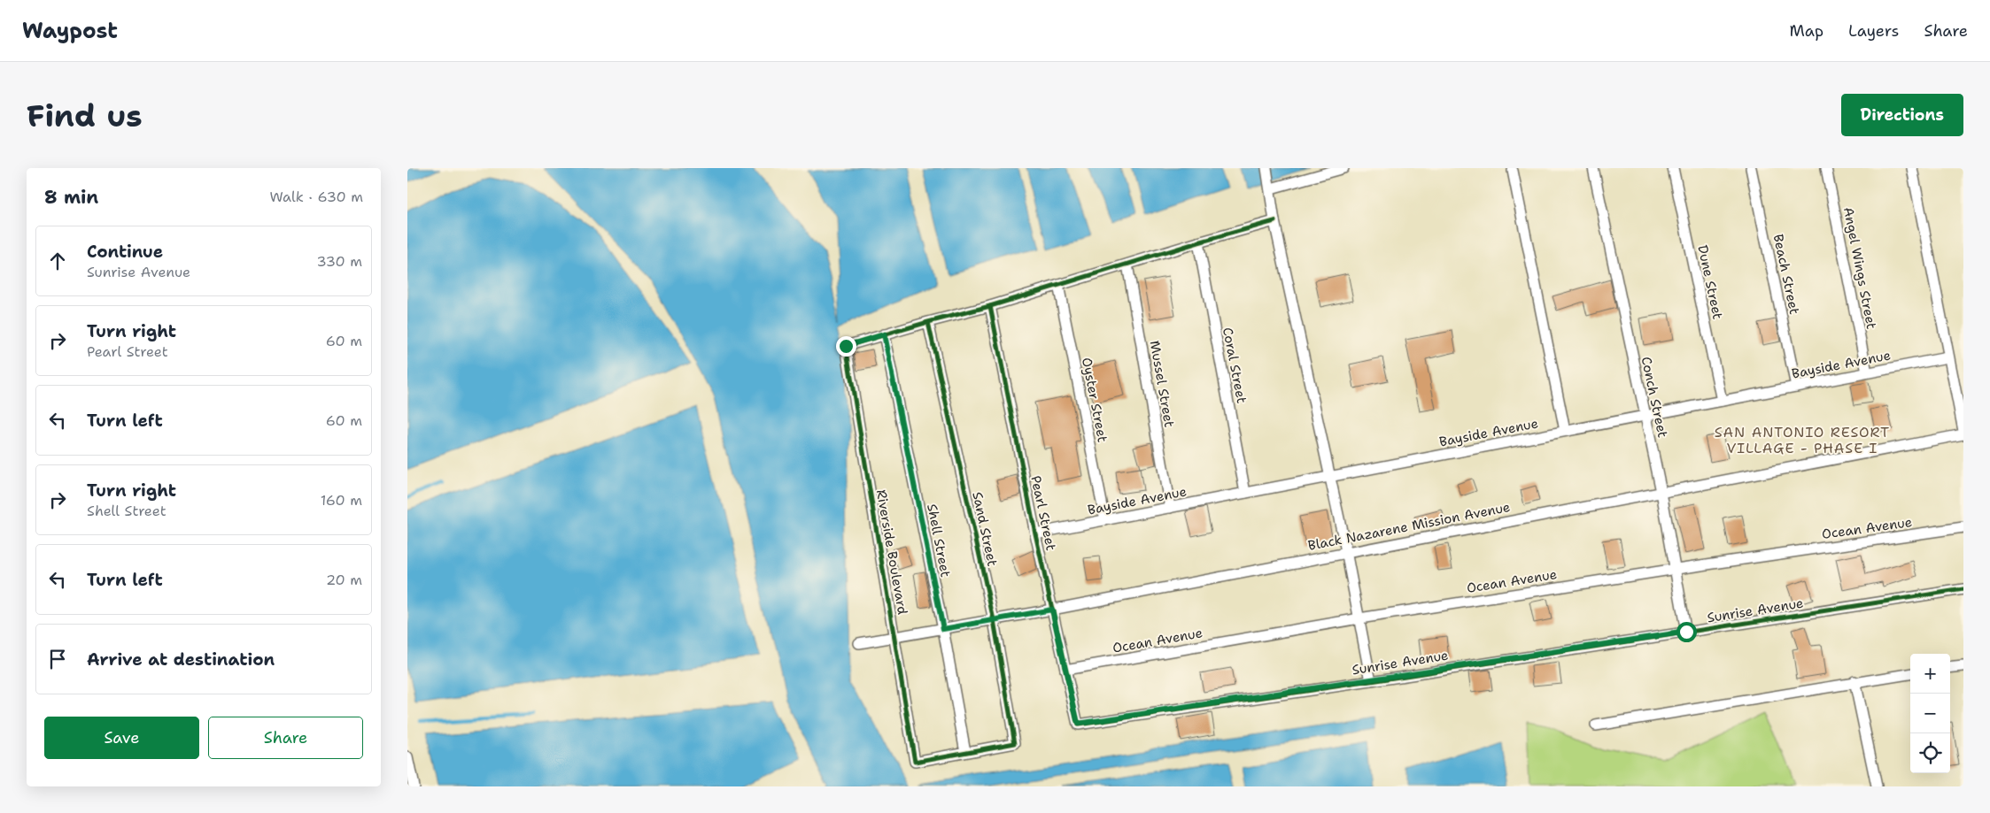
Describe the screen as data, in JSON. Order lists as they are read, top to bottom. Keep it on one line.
{"streets":{"street":["Angel Wings Street","Beach Street","Dune Street","Bayside Avenue","Coral Street","Mussel Street","Conch Street","Oyster Street","Pearl Street","Black Nazarene Mission Avenue","Ocean Avenue","Sand Street","Shell Street","Riverside Boulevard","Sunrise Avenue"]},"crossings":[["Angel Wings Street","Bayside Avenue"],["Beach Street","Bayside Avenue"],["Dune Street","Bayside Avenue"],["Bayside Avenue","Coral Street"],["Bayside Avenue","Mussel Street"],["Bayside Avenue","Conch Street"],["Bayside Avenue","Oyster Street"],["Bayside Avenue","Pearl Street"],["Conch Street","Black Nazarene Mission Avenue"],["Conch Street","Ocean Avenue"],["Conch Street","Sunrise Avenue"],["Pearl Street","Black Nazarene Mission Avenue"],["Pearl Street","Ocean Avenue"],["Pearl Street","Sunrise Avenue"],["Black Nazarene Mission Avenue","Sand Street"],["Black Nazarene Mission Avenue","Shell Street"],["Black Nazarene Mission Avenue","Riverside Boulevard"],["Sand Street","Shell Street"],["Sand Street","Riverside Boulevard"],["Shell Street","Riverside Boulevard"]],"districts":["SAN ANTONIO RESORT VILLAGE - PHASE I"],"page":{"header":"Waypost","nav":["Map","Layers","Share"],"buttons":["Directions",["Save","Share"]],"title":"Find us","heading":["8 min","Walk · 630 m"],"list":[["Continue","Sunrise Avenue","330 m"],["Turn right","Pearl Street","60 m"],["Turn left","60 m"],["Turn right","Shell Street","160 m"],["Turn left","20 m"],"Arrive at destination"],"map_buttons":["+","−"]}}
